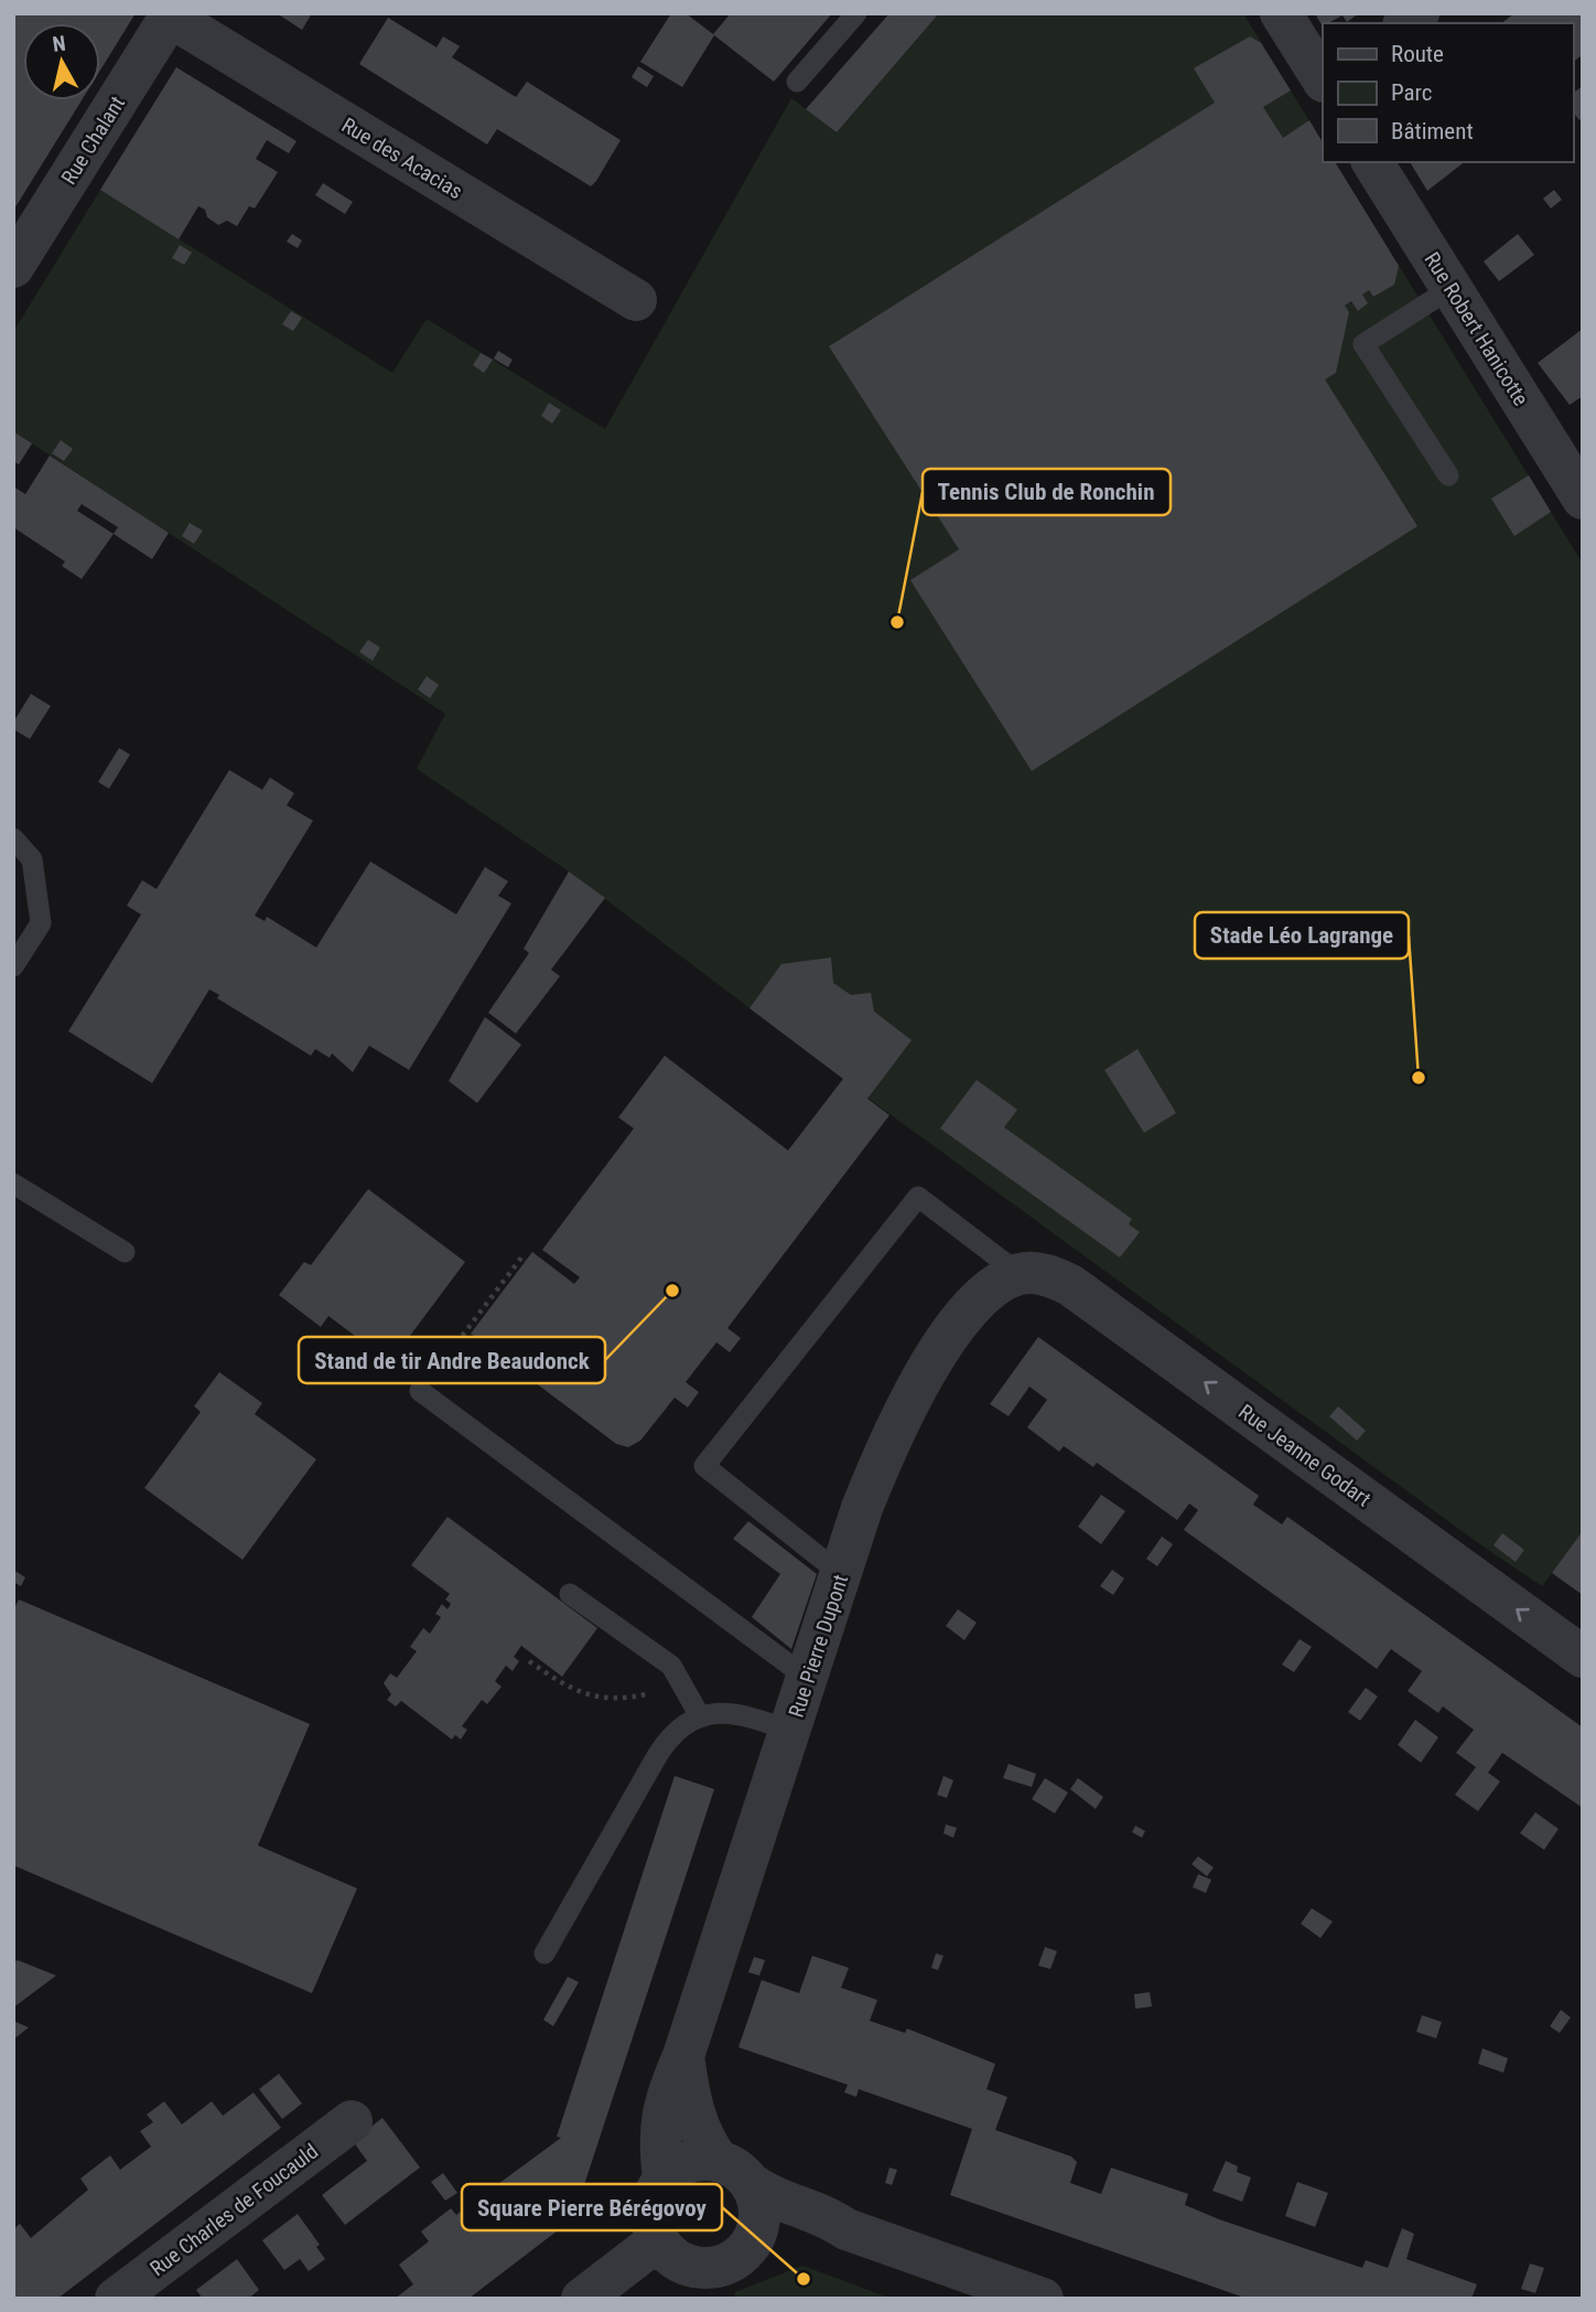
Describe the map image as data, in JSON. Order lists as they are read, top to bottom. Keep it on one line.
{"streets":{"street":["Rue Chalant","Rue des Acacias","Rue Robert Hanicotte","Rue Jeanne Godart","Rue Pierre Dupont","Rue Charles de Foucauld"]},"crossings":[["Rue Chalant","Rue des Acacias"],["Rue Jeanne Godart","Rue Pierre Dupont"]],"one_way":["Rue Jeanne Godart"],"places":["Tennis Club de Ronchin","Stade Léo Lagrange","Stand de tir Andre Beaudonck","Square Pierre Bérégovoy"],"legend":["Route","Parc","Bâtiment"],"north":"top"}
